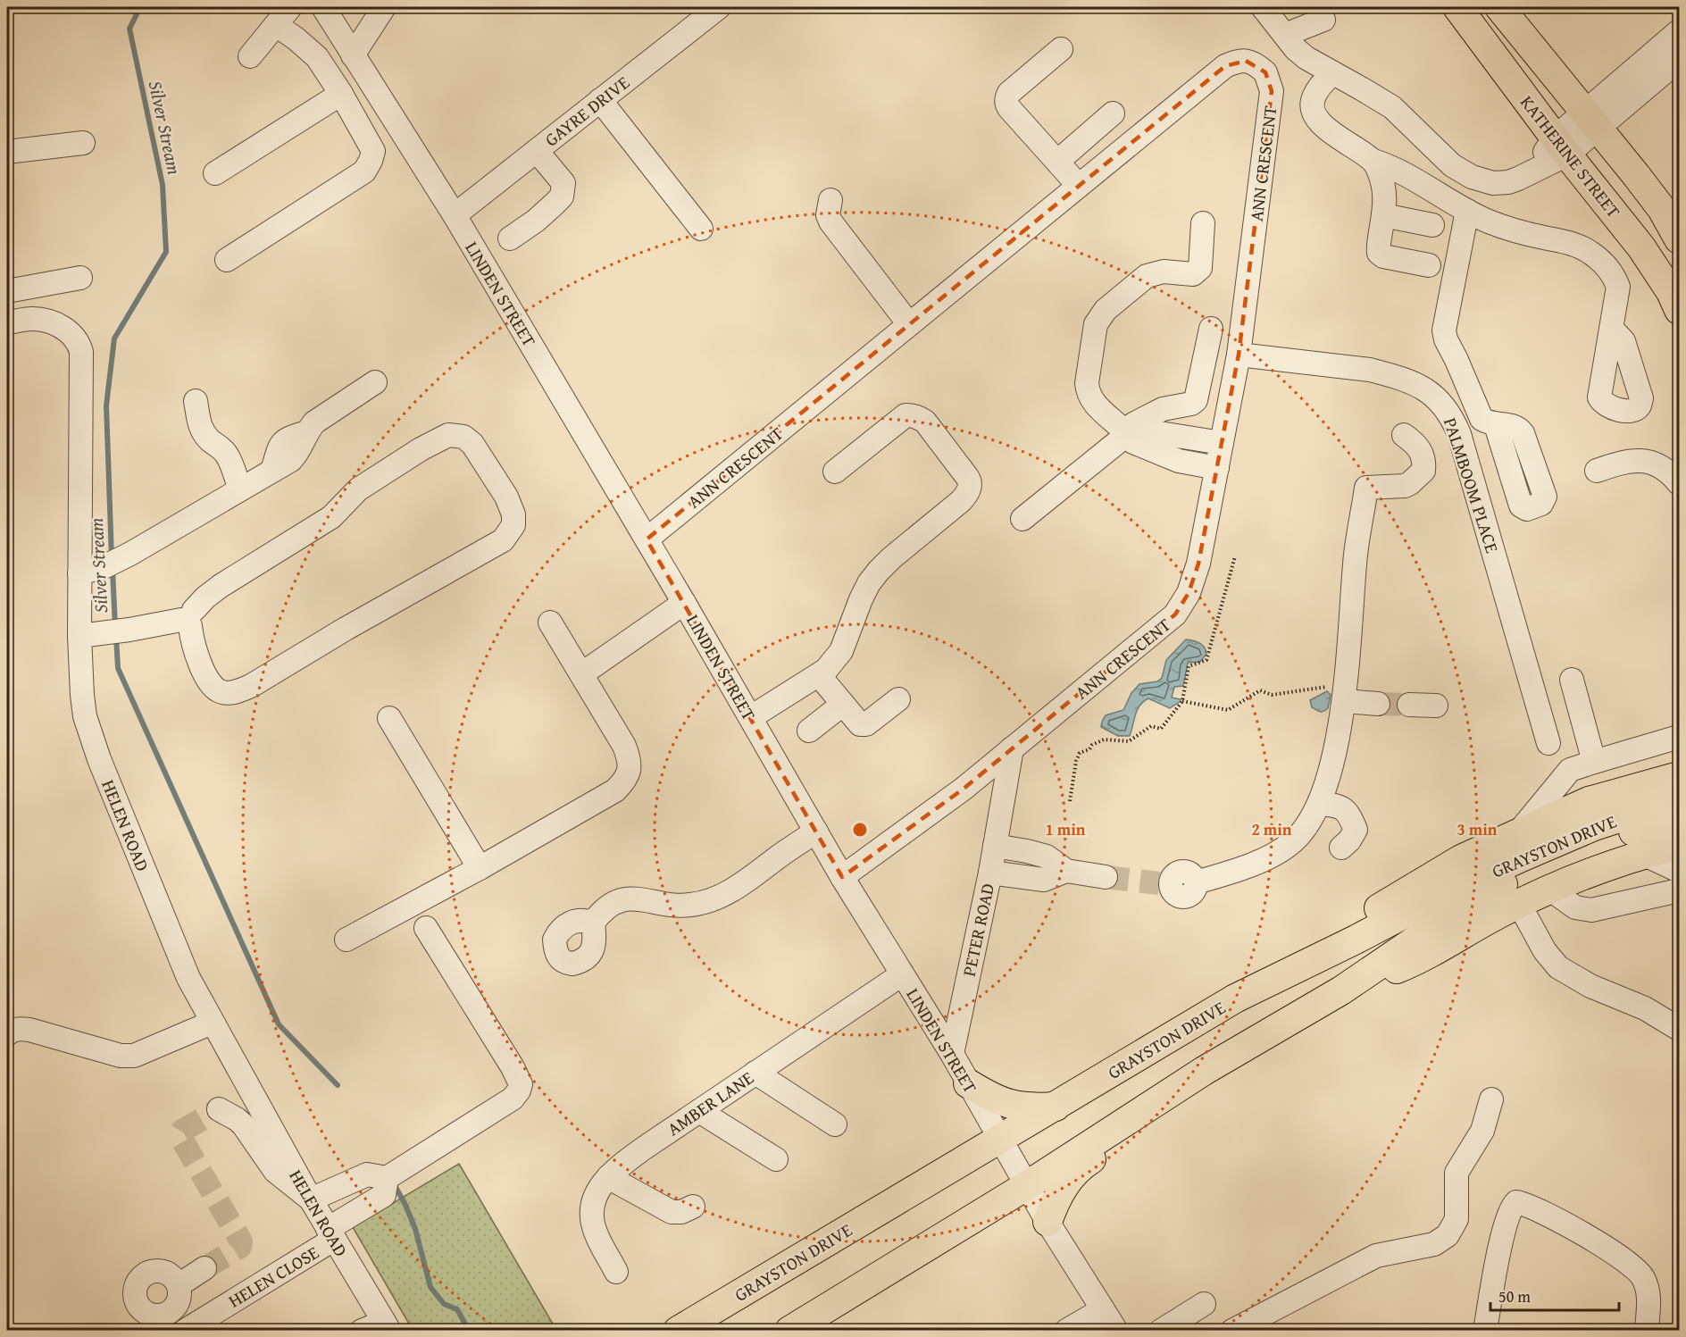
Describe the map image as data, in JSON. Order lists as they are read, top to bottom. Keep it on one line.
{"streets":{"main road":["KATHERINE STREET","GRAYSTON DRIVE"],"street":["GAYRE DRIVE","ANN CRESCENT","LINDEN STREET","PALMBOOM PLACE","HELEN ROAD","PETER ROAD","AMBER LANE","HELEN CLOSE"]},"crossings":[["GAYRE DRIVE","LINDEN STREET"],["ANN CRESCENT","LINDEN STREET"],["ANN CRESCENT","PALMBOOM PLACE"],["ANN CRESCENT","PETER ROAD"],["LINDEN STREET","GRAYSTON DRIVE"],["LINDEN STREET","PETER ROAD"],["LINDEN STREET","AMBER LANE"],["HELEN ROAD","HELEN CLOSE"]],"water":["Silver Stream"],"scale_bar":"50 m","rings":["1 min","2 min","3 min"]}
